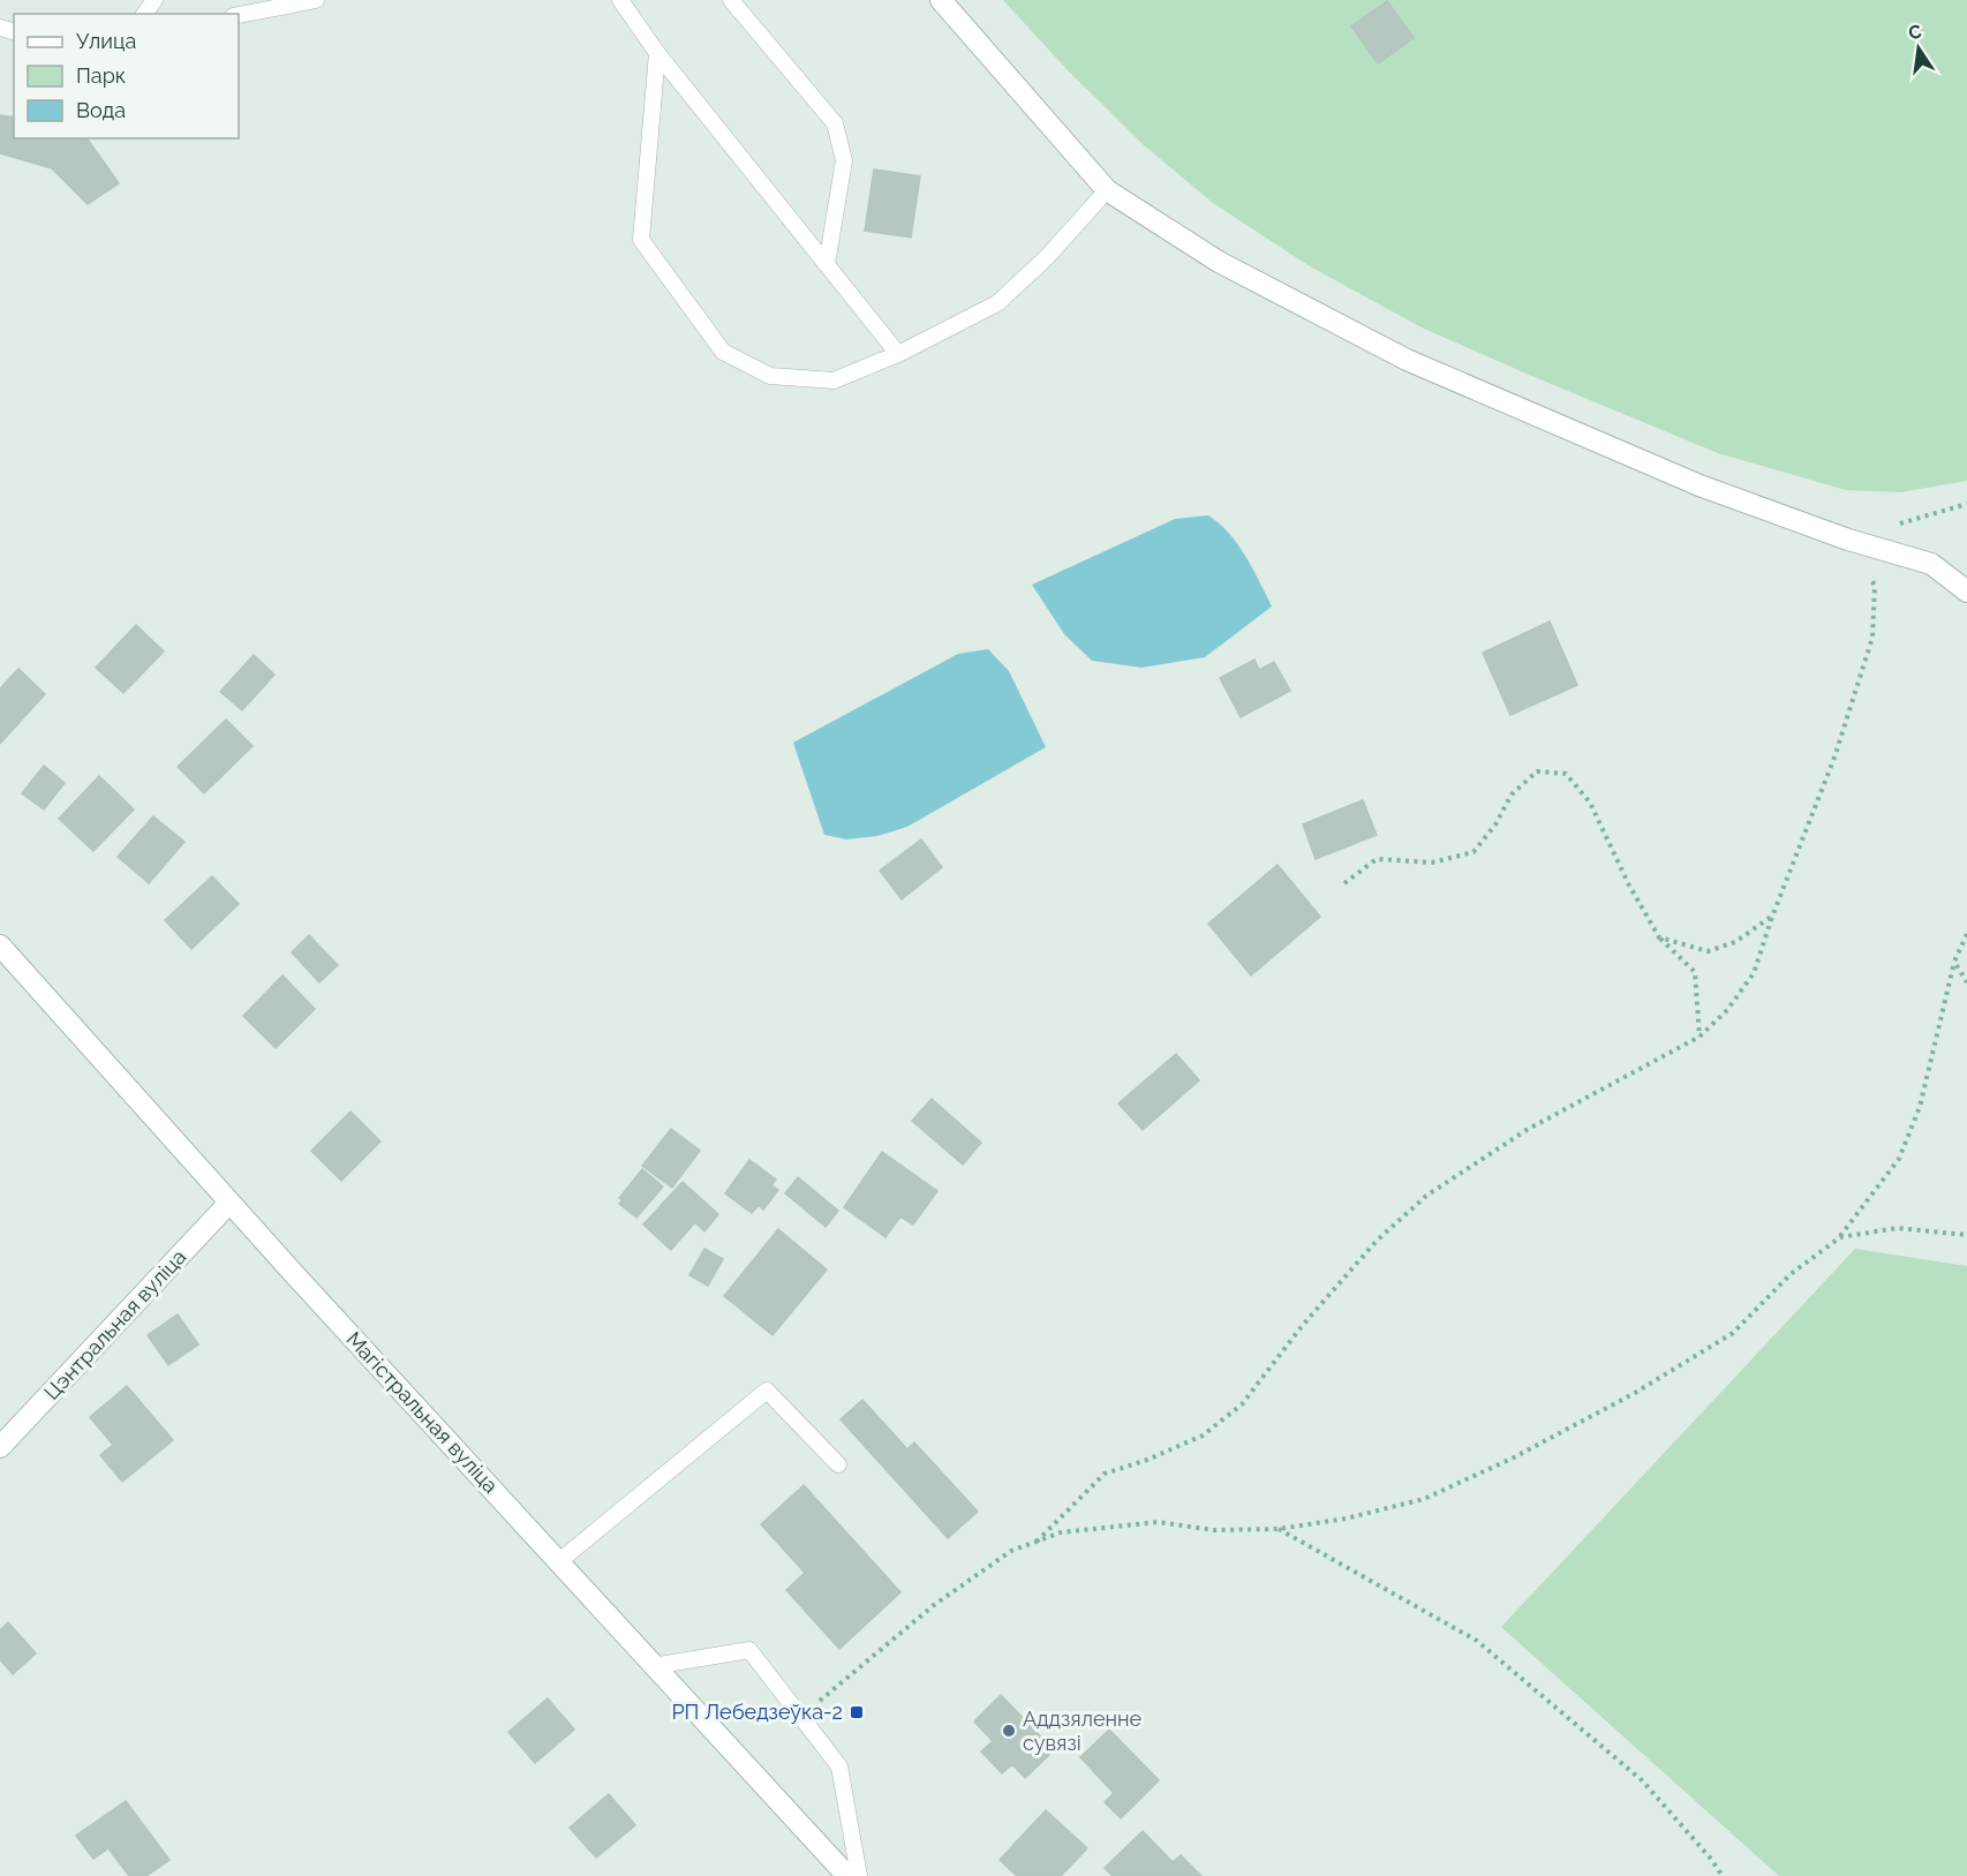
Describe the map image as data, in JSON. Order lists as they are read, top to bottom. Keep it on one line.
{"streets":{"street":["Цэнтральная вуліца","Магістральная вуліца"]},"crossings":[["Цэнтральная вуліца","Магістральная вуліца"]],"places":{"transit":["РП Лебедзеўка-2"],"other":["Аддзяленне сувязі"]},"legend":["Улица","Парк","Вода"],"north":"top"}
